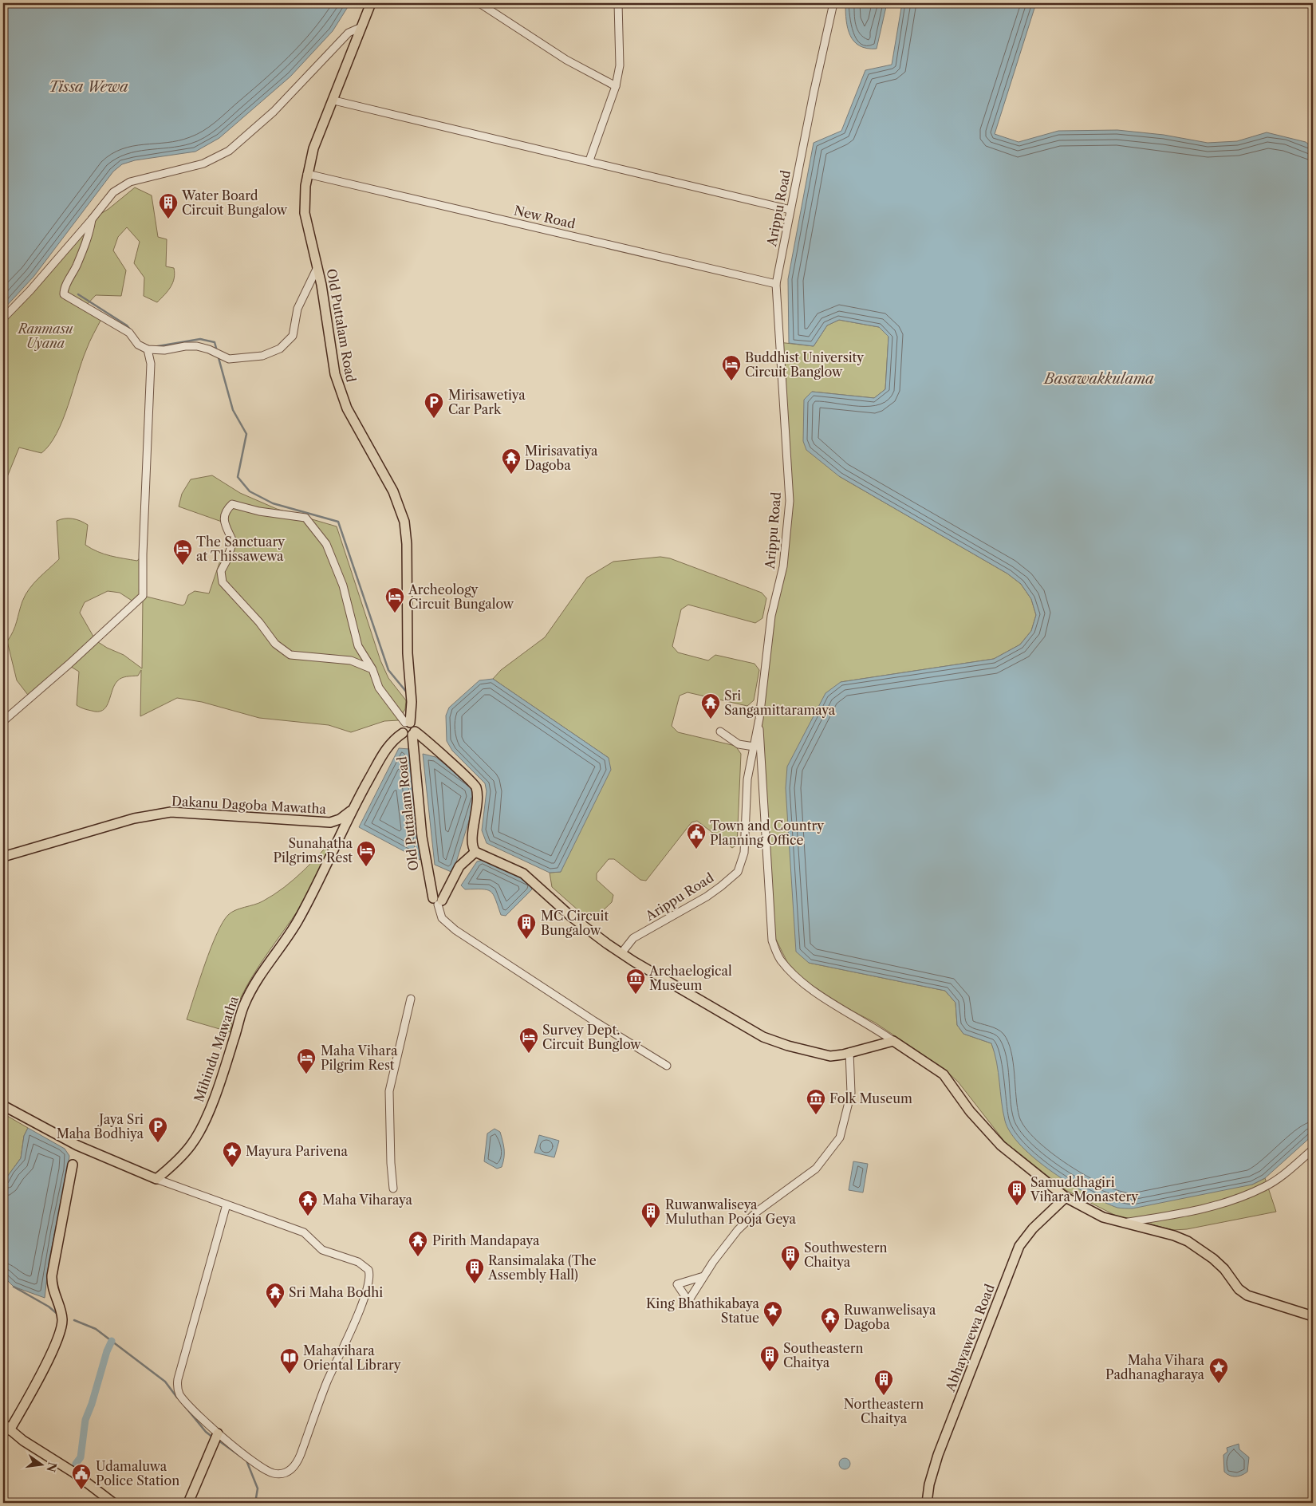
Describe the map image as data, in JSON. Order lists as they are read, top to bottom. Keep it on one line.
{"streets":{"main road":["Old Puttalam Road","Dakanu Dagoba Mawatha","Mihindu Mawatha","Abhayawewa Road"],"street":["Arippu Road","New Road"]},"crossings":[["Arippu Road","New Road"],["New Road","Old Puttalam Road"],["Old Puttalam Road","Mihindu Mawatha"],["Dakanu Dagoba Mawatha","Mihindu Mawatha"]],"water":["Tissa Wewa","Basawakkulama"],"parks":["Ranmasu Uyana"],"places":{"building":["Water Board Circuit Bungalow","MC Circuit Bungalow","Samuddhagiri Vihara Monastery","Ruwanwaliseya Muluthan Pooja Geya","Southwestern Chaitya","Ransimalaka (The Assembly Hall)","Southeastern Chaitya","Northeastern Chaitya"],"hotel":["Buddhist University Circuit Banglow","The Sanctuary at Thissawewa","Archeology Circuit Bungalow","Sunahatha Pilgrims Rest","Survey Dept. Circuit Bunglow","Maha Vihara Pilgrim Rest"],"parking":["Mirisawetiya Car Park","Jaya Sri Maha Bodhiya"],"temple":["Mirisavatiya Dagoba","Sri Sangamittaramaya","Maha Viharaya","Pirith Mandapaya","Sri Maha Bodhi","Ruwanwelisaya Dagoba"],"public building":["Town and Country Planning Office","Udamaluwa Police Station"],"museum":["Archaelogical Museum","Folk Museum"],"place":["Mayura Parivena","King Bhathikabaya Statue","Maha Vihara Padhanagharaya"],"library":["Mahavihara Oriental Library"]},"north":"right"}
